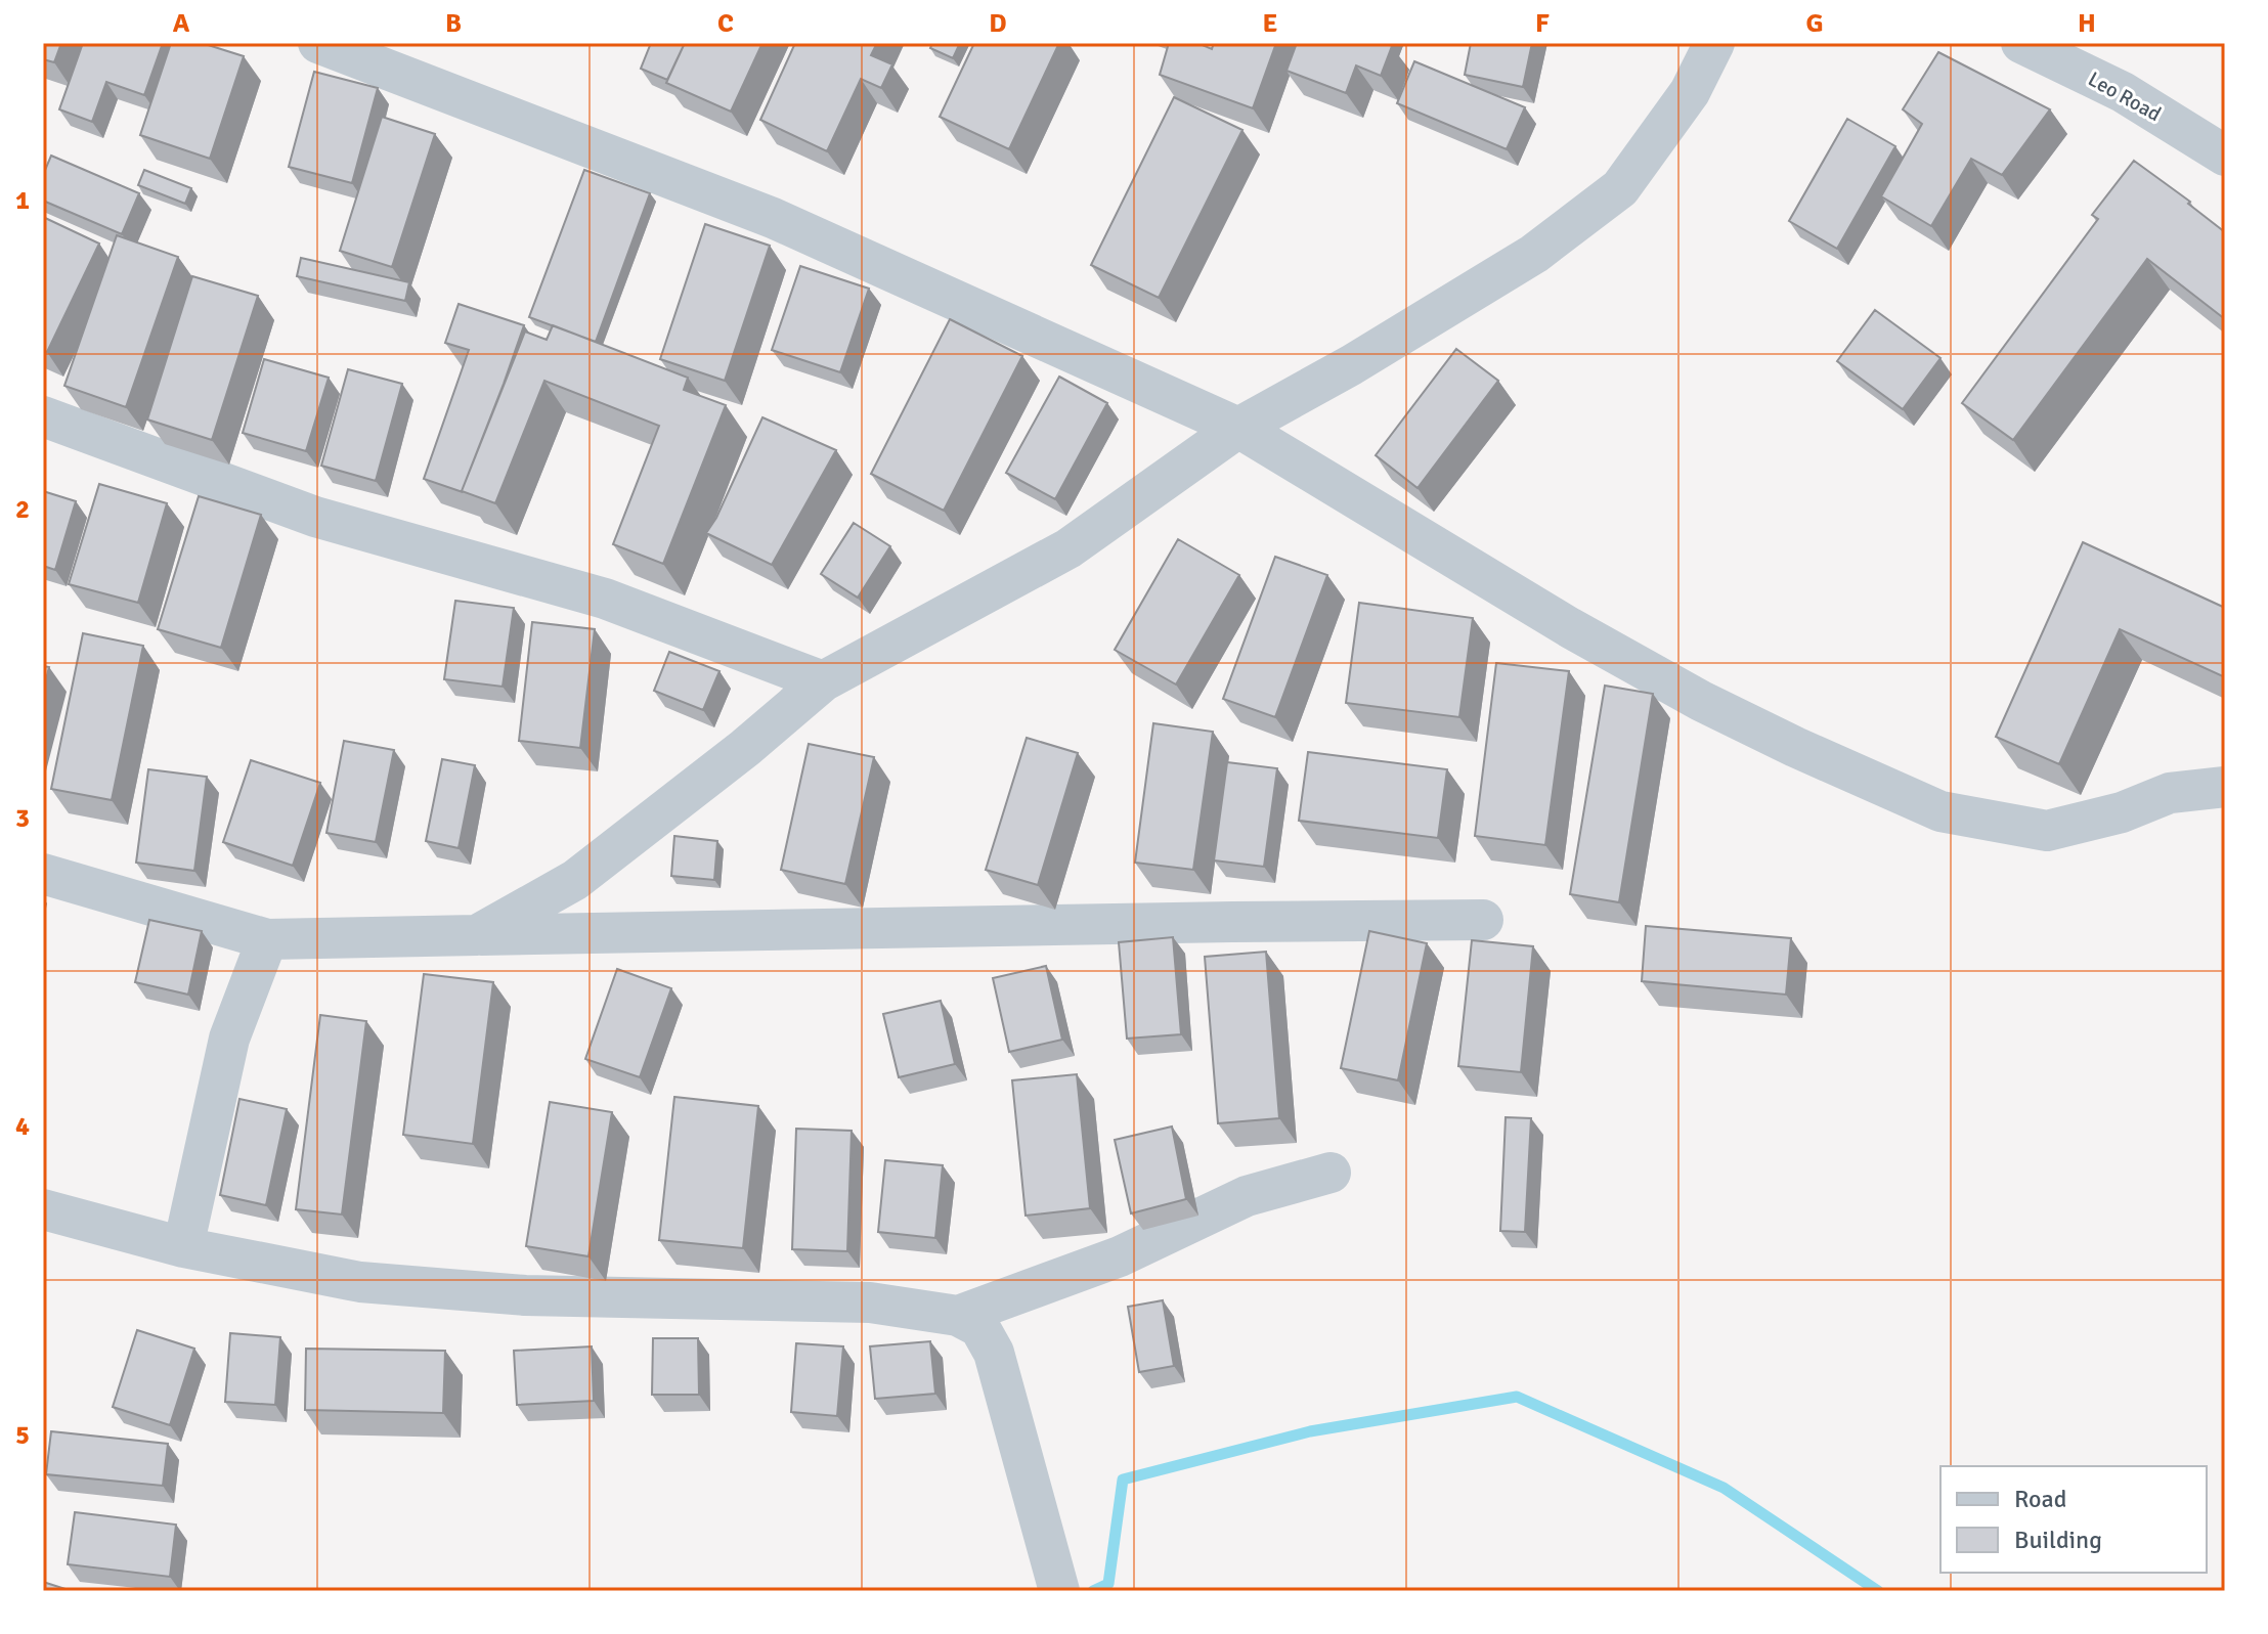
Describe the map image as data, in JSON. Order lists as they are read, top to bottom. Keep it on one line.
{"streets":{"street":["Leo Road"]},"legend":["Road","Building"],"grid":{"columns":["A","B","C","D","E","F","G","H"],"rows":["1","2","3","4","5"]}}
